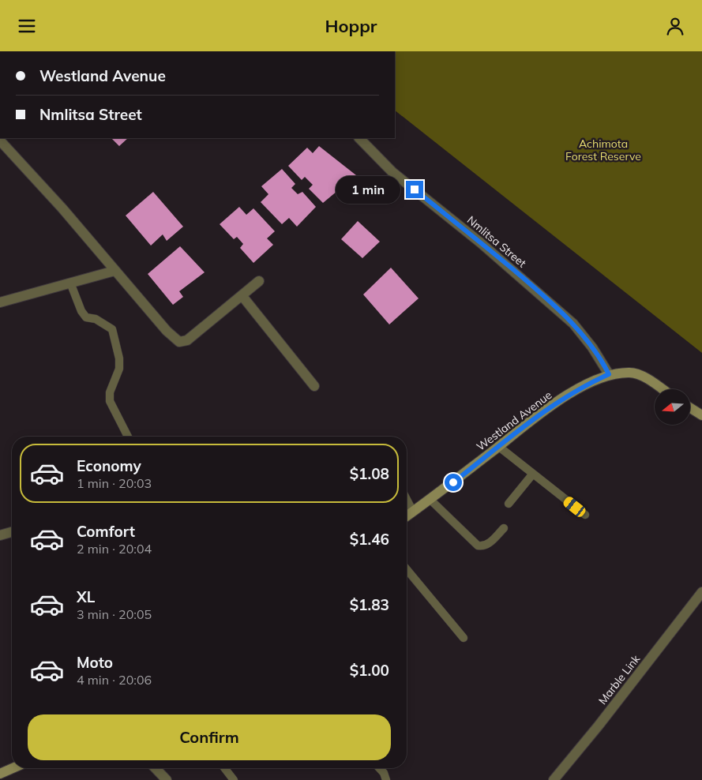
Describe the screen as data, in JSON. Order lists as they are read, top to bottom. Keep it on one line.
{"streets":{"street":["Nmlitsa Street","Westland Avenue","Marble Link"]},"crossings":[["Nmlitsa Street","Westland Avenue"]],"parks":["Achimota Forest Reserve"],"north":"left","page":{"header":"Hoppr","banner":["Westland Avenue","Nmlitsa Street"],"bubble":"1 min","list":[{"name":"Economy","note":"1 min · 20:03","value":"$1.08"},{"name":"Comfort","note":"2 min · 20:04","value":"$1.46"},{"name":"XL","note":"3 min · 20:05","value":"$1.83"},{"name":"Moto","note":"4 min · 20:06","value":"$1.00"}],"buttons":"Confirm"}}
